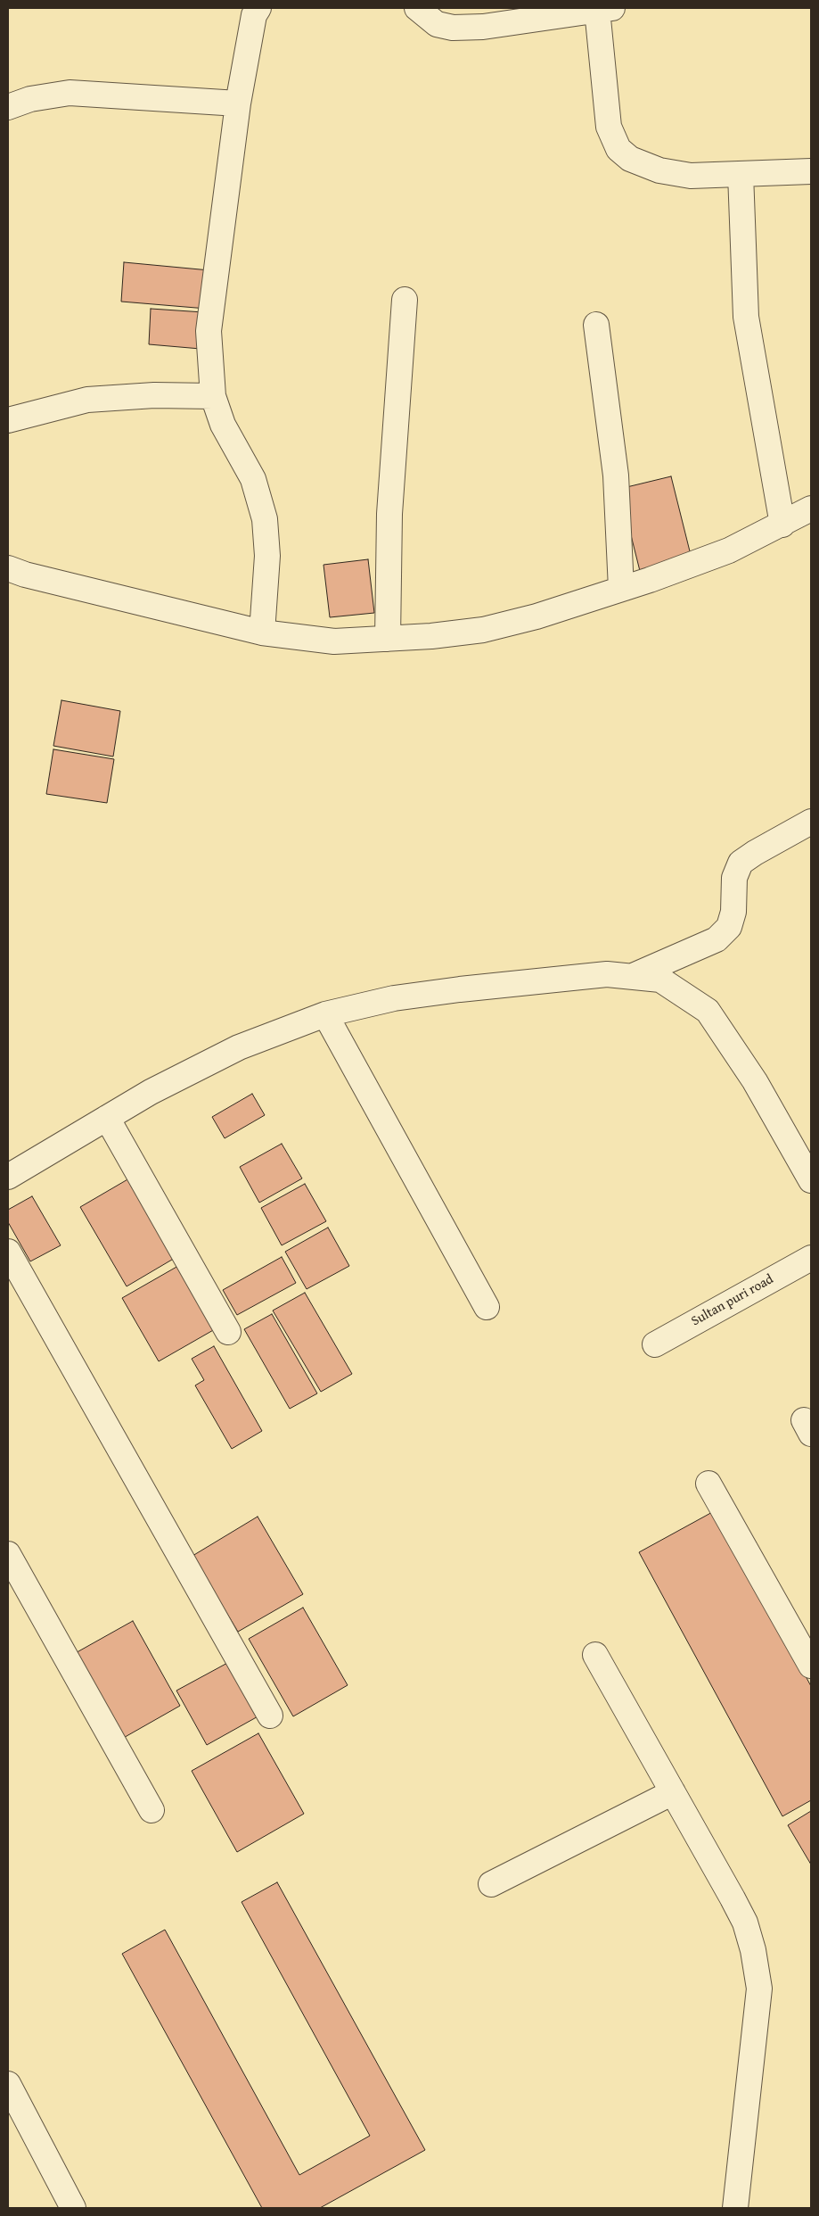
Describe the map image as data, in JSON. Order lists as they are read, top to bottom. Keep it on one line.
{"streets":{"street":["Sultan puri road"]}}
